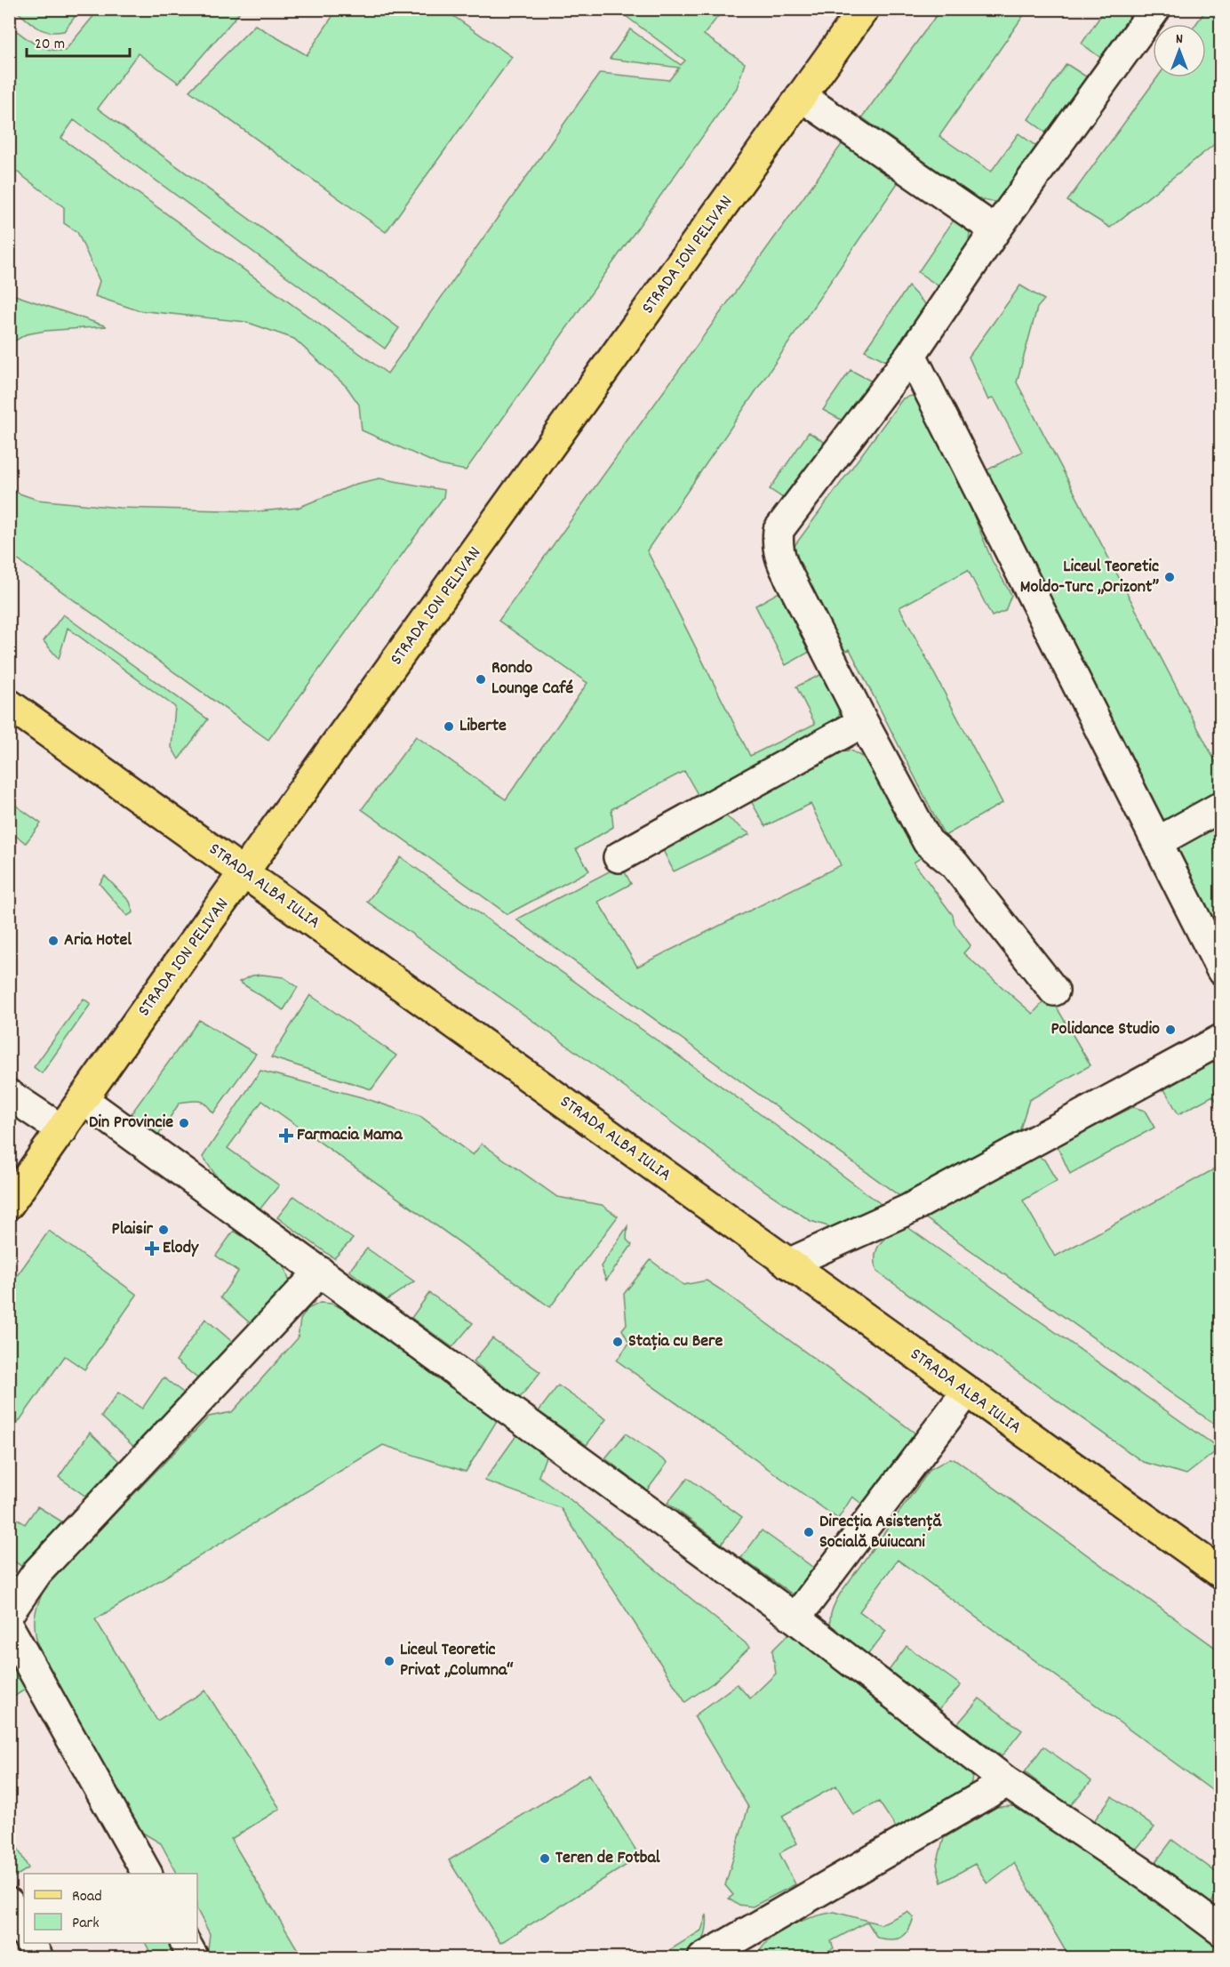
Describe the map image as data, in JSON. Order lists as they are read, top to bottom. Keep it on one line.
{"streets":{"main road":["STRADA ION PELIVAN","STRADA ALBA IULIA"]},"crossings":[["STRADA ION PELIVAN","STRADA ALBA IULIA"]],"places":{"other":["Liceul Teoretic Moldo-Turc „Orizont”","Rondo Lounge Café","Liberte","Aria Hotel","Polidance Studio","Din Provincie","Plaisir","Stația cu Bere","Direcția Asistență Socială Buiucani","Liceul Teoretic Privat „Columna“","Teren de Fotbal"],"health":["Farmacia Mama","Elody"]},"legend":["Road","Park"],"scale_bar":"20 m","north":"top"}
